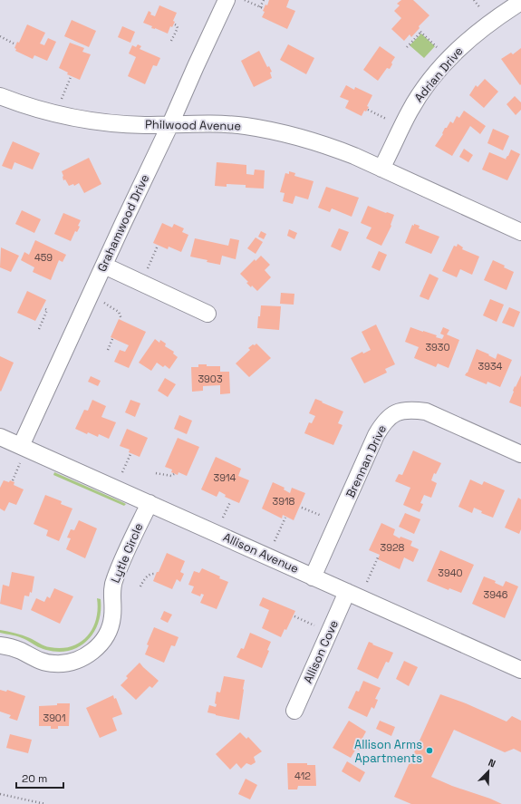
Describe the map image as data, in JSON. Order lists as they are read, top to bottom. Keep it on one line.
{"streets":{"street":["Adrian Drive","Philwood Avenue","Grahamwood Drive","Brennan Drive","Lytle Circle","Allison Avenue","Allison Cove"]},"crossings":[["Adrian Drive","Philwood Avenue"],["Philwood Avenue","Grahamwood Drive"],["Grahamwood Drive","Allison Avenue"],["Brennan Drive","Allison Avenue"],["Lytle Circle","Allison Avenue"],["Allison Avenue","Allison Cove"]],"places":["Allison Arms Apartments"],"house_numbers":["459","3930","3934","3903","3914","3918","3928","3940","3946","3901","412"],"scale_bar":"20 m","north":"top right"}
